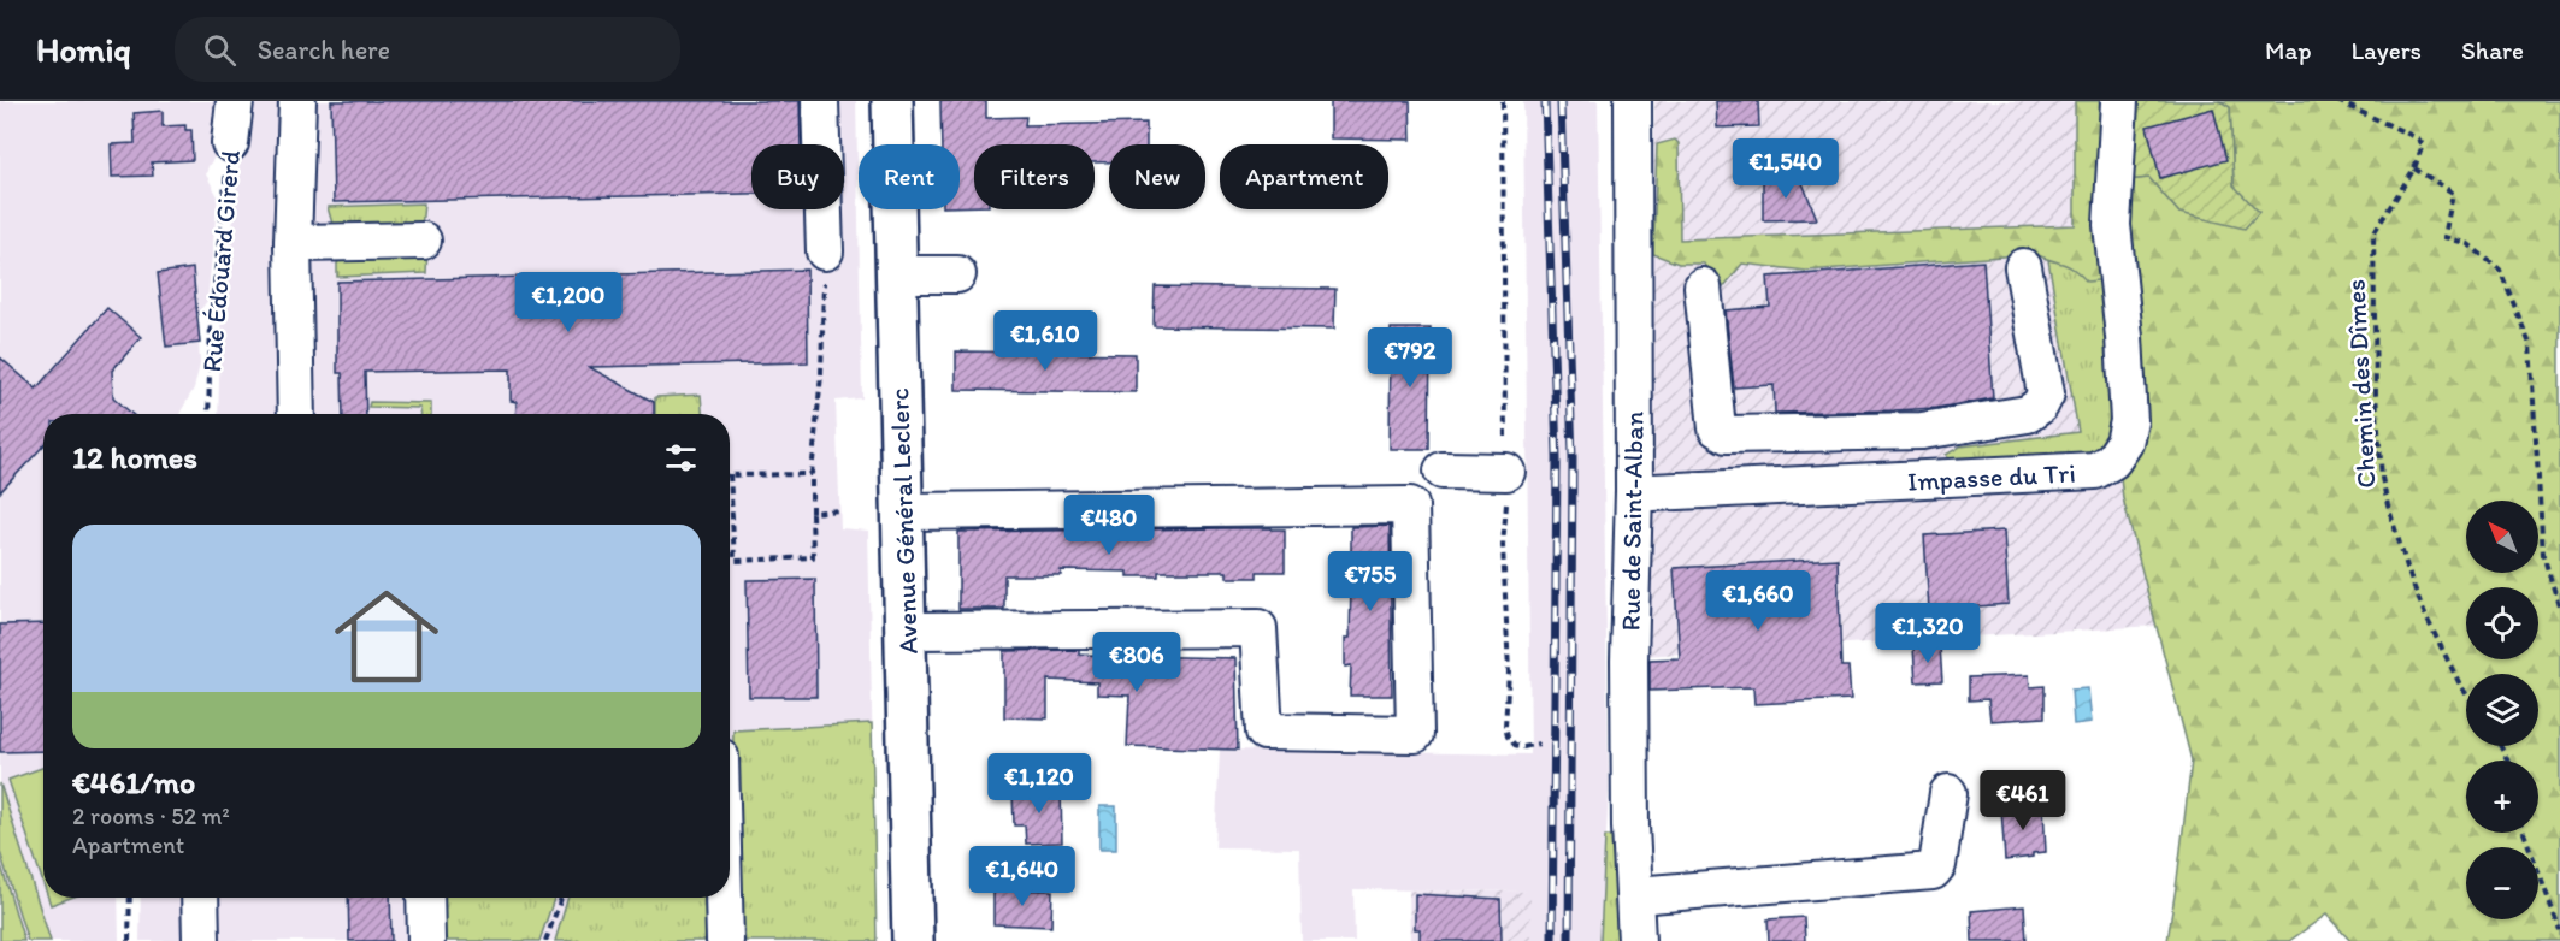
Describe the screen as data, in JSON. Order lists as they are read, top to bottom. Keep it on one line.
{"streets":{"main road":["Avenue Général Leclerc"],"street":["Rue Édouard Girerd","Impasse du Tri","Rue de Saint-Alban"],"path":["Chemin des Dîmes"]},"crossings":[["Impasse du Tri","Rue de Saint-Alban"]],"north":"top left","page":{"header":"Homiq","search":"Search here","nav":["Map","Layers","Share"],"price":["€1,540","€1,200","€1,610","€792","€480","€755","€1,660","€1,320","€806","€1,120","€461","€1,640"],"chip":["Buy","Rent","Filters","New","Apartment"],"heading":"12 homes","map_buttons":["+","−"],"list":[{"name":"€461/mo","note":"2 rooms · 52 m² · Apartment"}]}}
